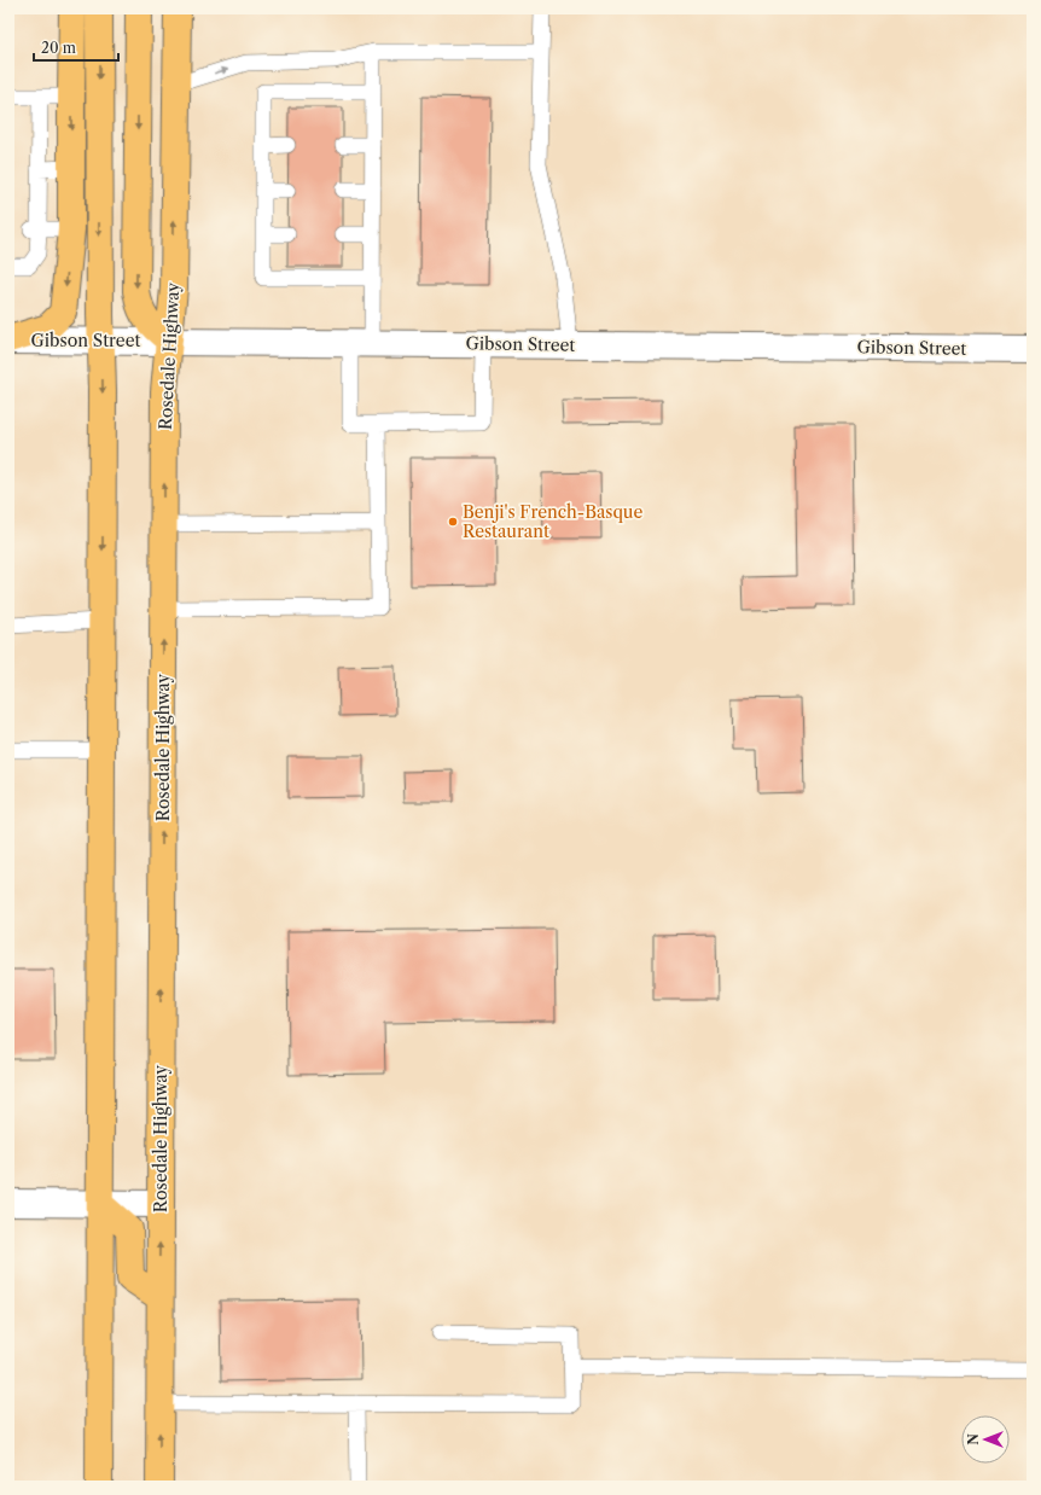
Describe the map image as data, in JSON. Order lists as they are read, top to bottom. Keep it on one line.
{"streets":{"main road":["Rosedale Highway"],"street":["Gibson Street"]},"crossings":[["Gibson Street","Rosedale Highway"]],"places":["Benji's French-Basque Restaurant"],"scale_bar":"20 m","north":"left"}
